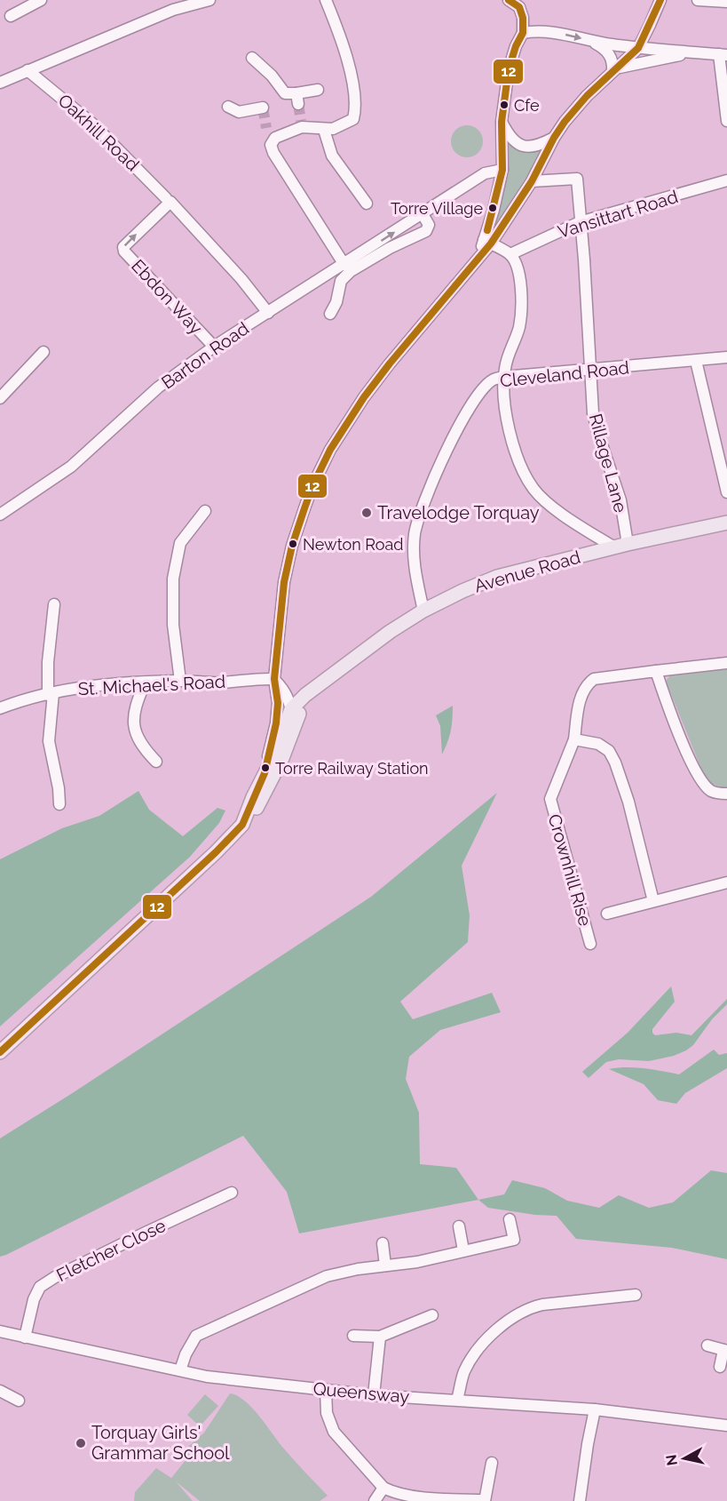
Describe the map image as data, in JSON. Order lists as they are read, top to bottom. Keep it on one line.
{"streets":{"main road":["Avenue Road"],"street":["Oakhill Road","Vansittart Road","Ebdon Way","Barton Road","Cleveland Road","Rillage Lane","St. Michael's Road","Crownhill Rise","Fletcher Close","Queensway"]},"crossings":[["Oakhill Road","Ebdon Way"],["Oakhill Road","Barton Road"],["Vansittart Road","Rillage Lane"],["Ebdon Way","Barton Road"],["Cleveland Road","Rillage Lane"],["Cleveland Road","Avenue Road"],["Rillage Lane","Avenue Road"],["Fletcher Close","Queensway"]],"places":["Cfe","Torre Village","Travelodge Torquay","Newton Road","Torre Railway Station","Torquay Girls' Grammar School"],"lines":["transit line 12"],"north":"left"}
